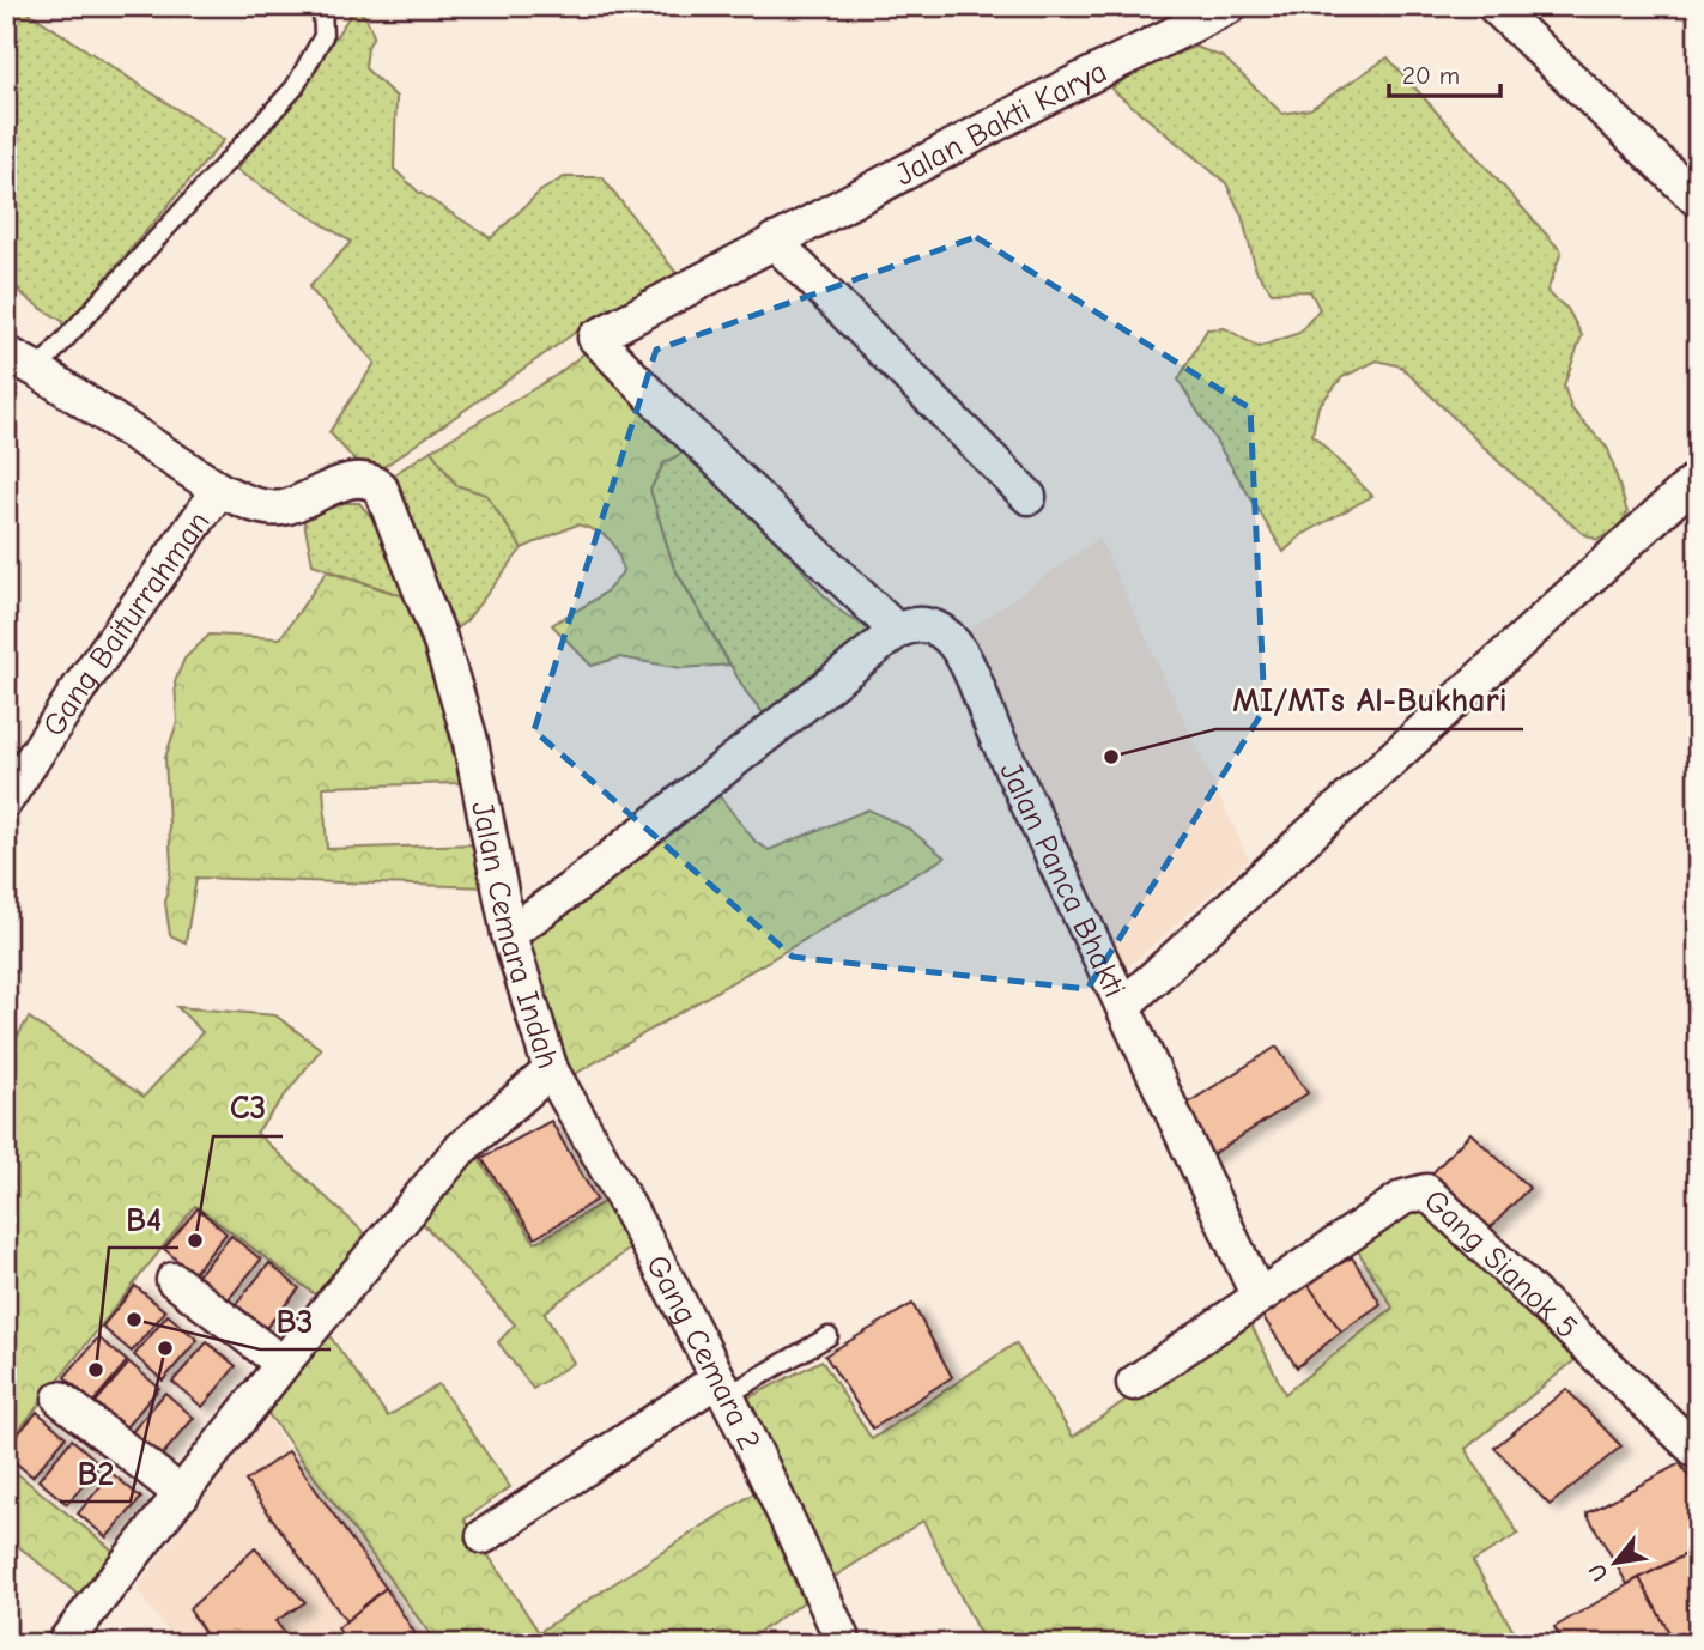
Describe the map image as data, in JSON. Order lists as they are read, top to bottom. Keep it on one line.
{"streets":{"street":["Jalan Bakti Karya","Gang Baiturrahman","Jalan Panca Bhakti","Jalan Cemara Indah","Gang Sianok 5","Gang Cemara 2"]},"crossings":[["Jalan Bakti Karya","Jalan Panca Bhakti"],["Gang Baiturrahman","Jalan Cemara Indah"],["Jalan Cemara Indah","Gang Cemara 2"]],"places":["MI/MTs Al-Bukhari","C3","B3","B2","B4"],"scale_bar":"20 m","north":"bottom left"}
